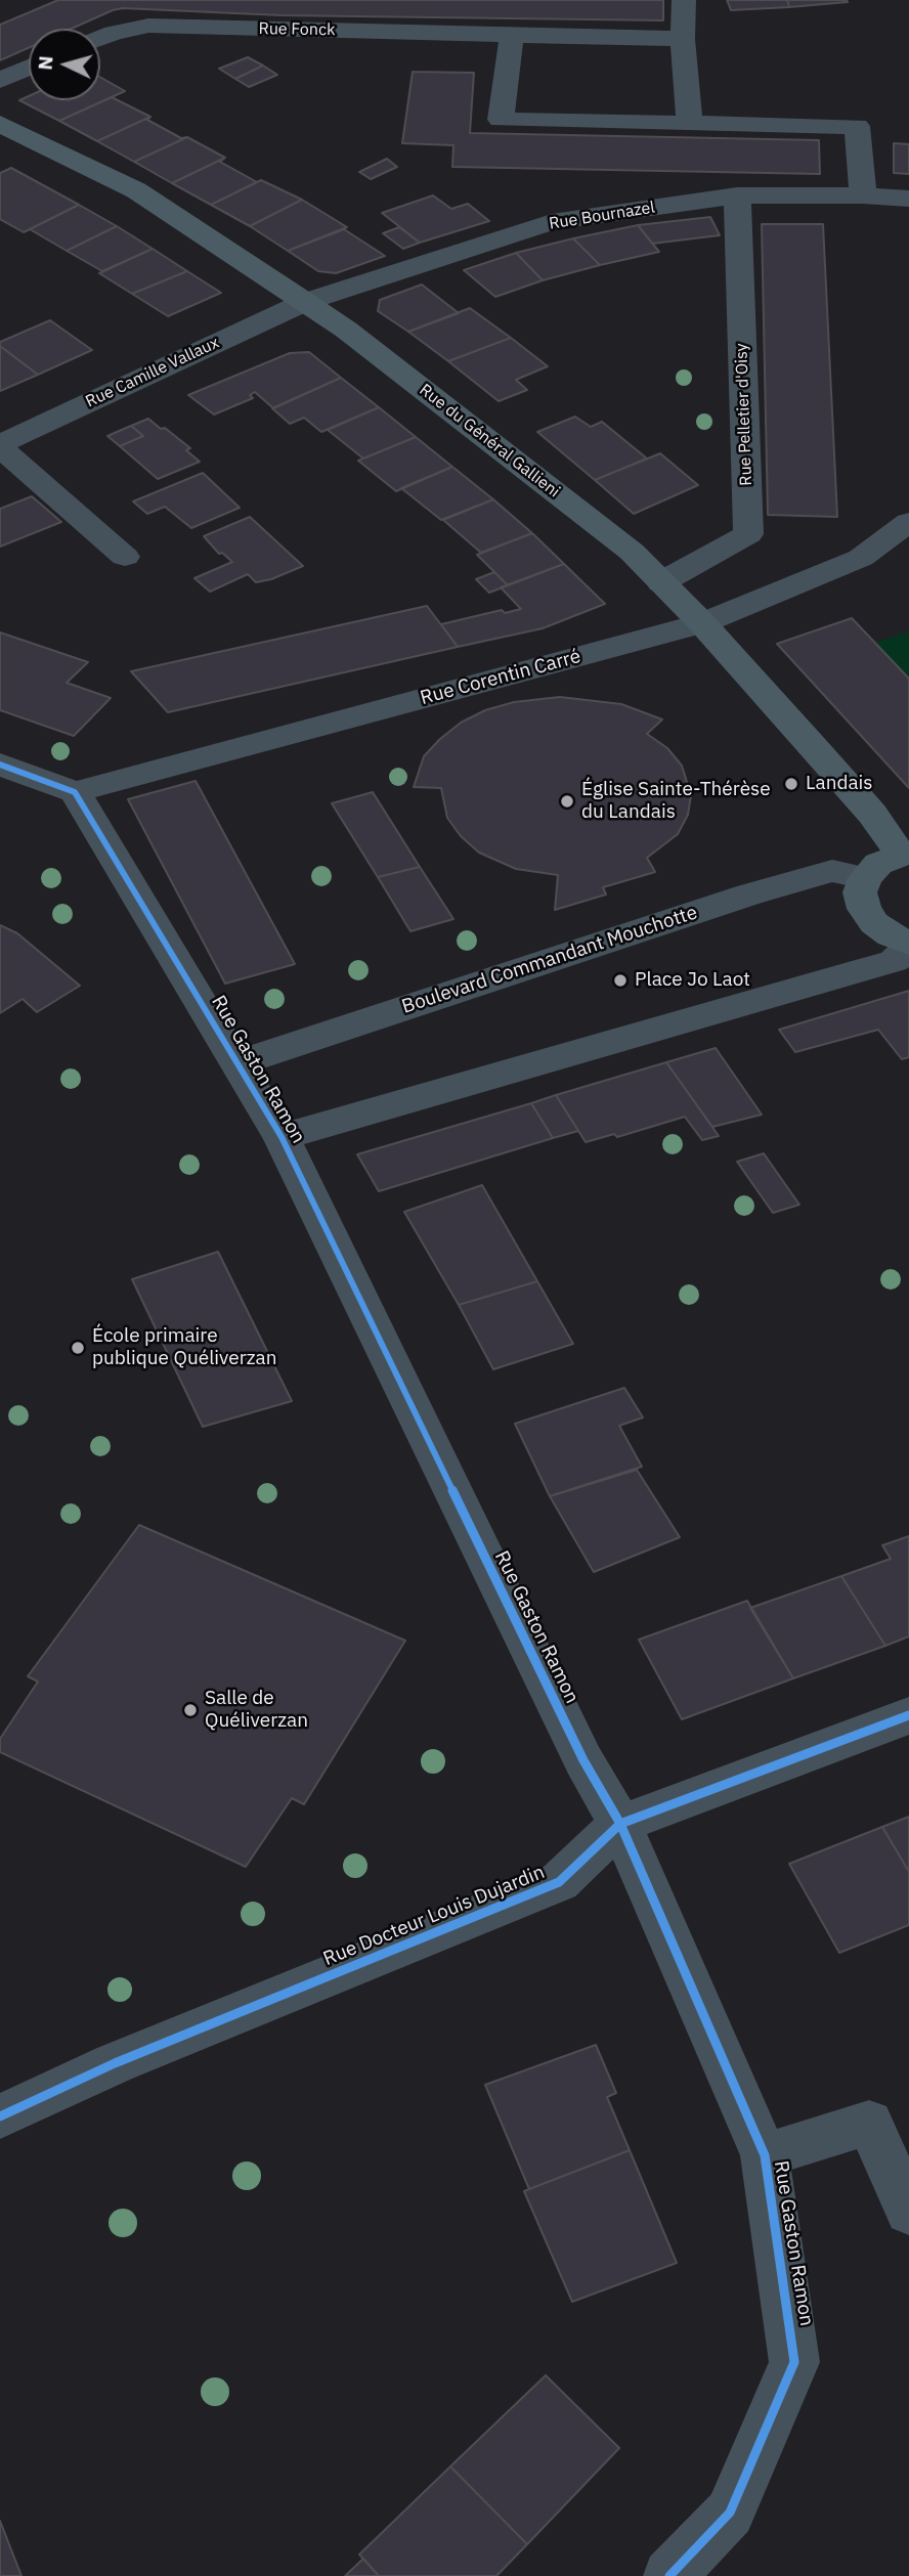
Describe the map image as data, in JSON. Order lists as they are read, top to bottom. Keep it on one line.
{"streets":{"main road":["Rue du Général Gallieni"],"street":["Rue Fonck","Rue Bournazel","Rue Camille Vallaux","Rue Pelletier d'Oisy","Rue Corentin Carré","Boulevard Commandant Mouchotte","Rue Gaston Ramon","Rue Docteur Louis Dujardin"]},"crossings":[["Rue Bournazel","Rue Camille Vallaux"],["Rue Bournazel","Rue Pelletier d'Oisy"],["Rue Bournazel","Rue du Général Gallieni"],["Rue Camille Vallaux","Rue du Général Gallieni"],["Rue Pelletier d'Oisy","Rue du Général Gallieni"],["Rue du Général Gallieni","Rue Corentin Carré"],["Rue du Général Gallieni","Boulevard Commandant Mouchotte"],["Rue Corentin Carré","Rue Gaston Ramon"],["Boulevard Commandant Mouchotte","Rue Gaston Ramon"],["Rue Gaston Ramon","Rue Docteur Louis Dujardin"]],"places":["Landais","Église Sainte-Thérèse du Landais","Place Jo Laot","École primaire publique Quéliverzan","Salle de Quéliverzan"],"north":"left"}
